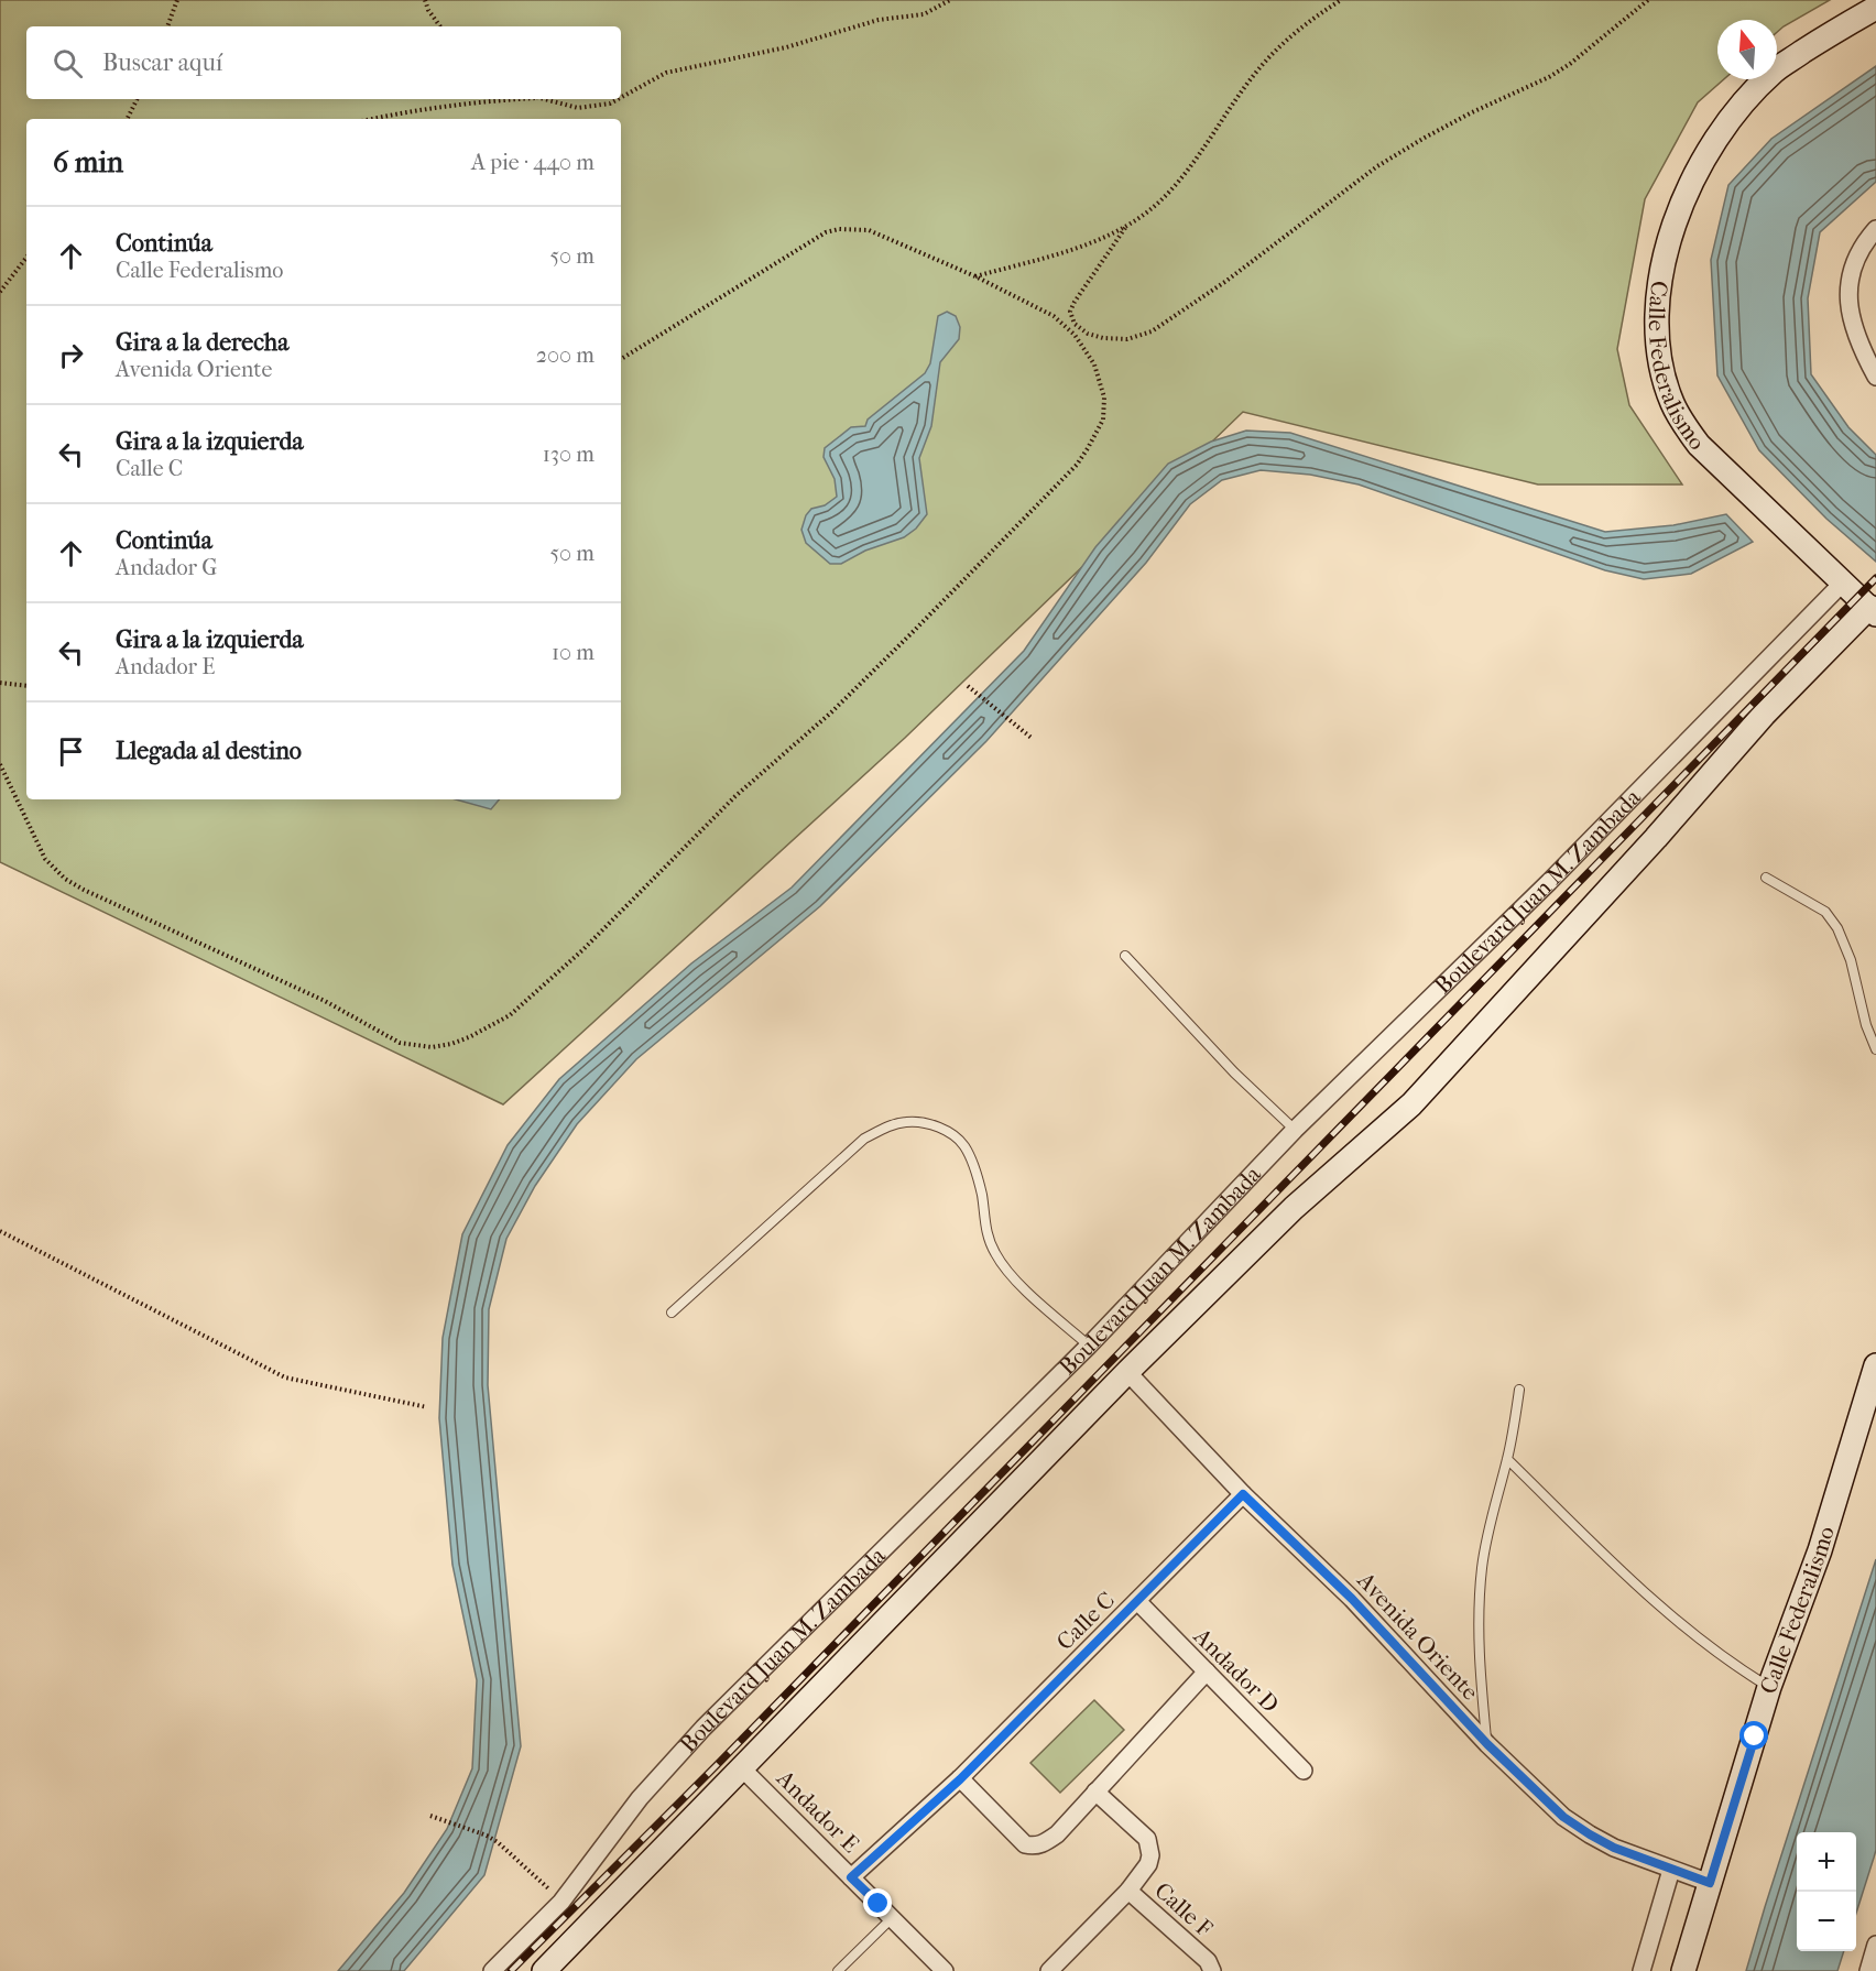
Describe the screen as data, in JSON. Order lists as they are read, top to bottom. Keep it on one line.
{"streets":{"street":["Calle Federalismo","Boulevard Juan M. Zambada","Calle C","Avenida Oriente","Andador D","Andador E","Calle F"]},"crossings":[["Calle Federalismo","Boulevard Juan M. Zambada"],["Calle Federalismo","Avenida Oriente"],["Boulevard Juan M. Zambada","Avenida Oriente"],["Boulevard Juan M. Zambada","Andador E"],["Calle C","Avenida Oriente"],["Calle C","Andador D"],["Calle C","Andador E"]],"north":"top","page":{"search":"Buscar aquí","heading":["6 min","A pie · 440 m"],"list":[["Continúa","Calle Federalismo","50 m"],["Gira a la derecha","Avenida Oriente","200 m"],["Gira a la izquierda","Calle C","130 m"],["Continúa","Andador G","50 m"],["Gira a la izquierda","Andador E","10 m"],"Llegada al destino"],"map_buttons":["+","−"]}}
